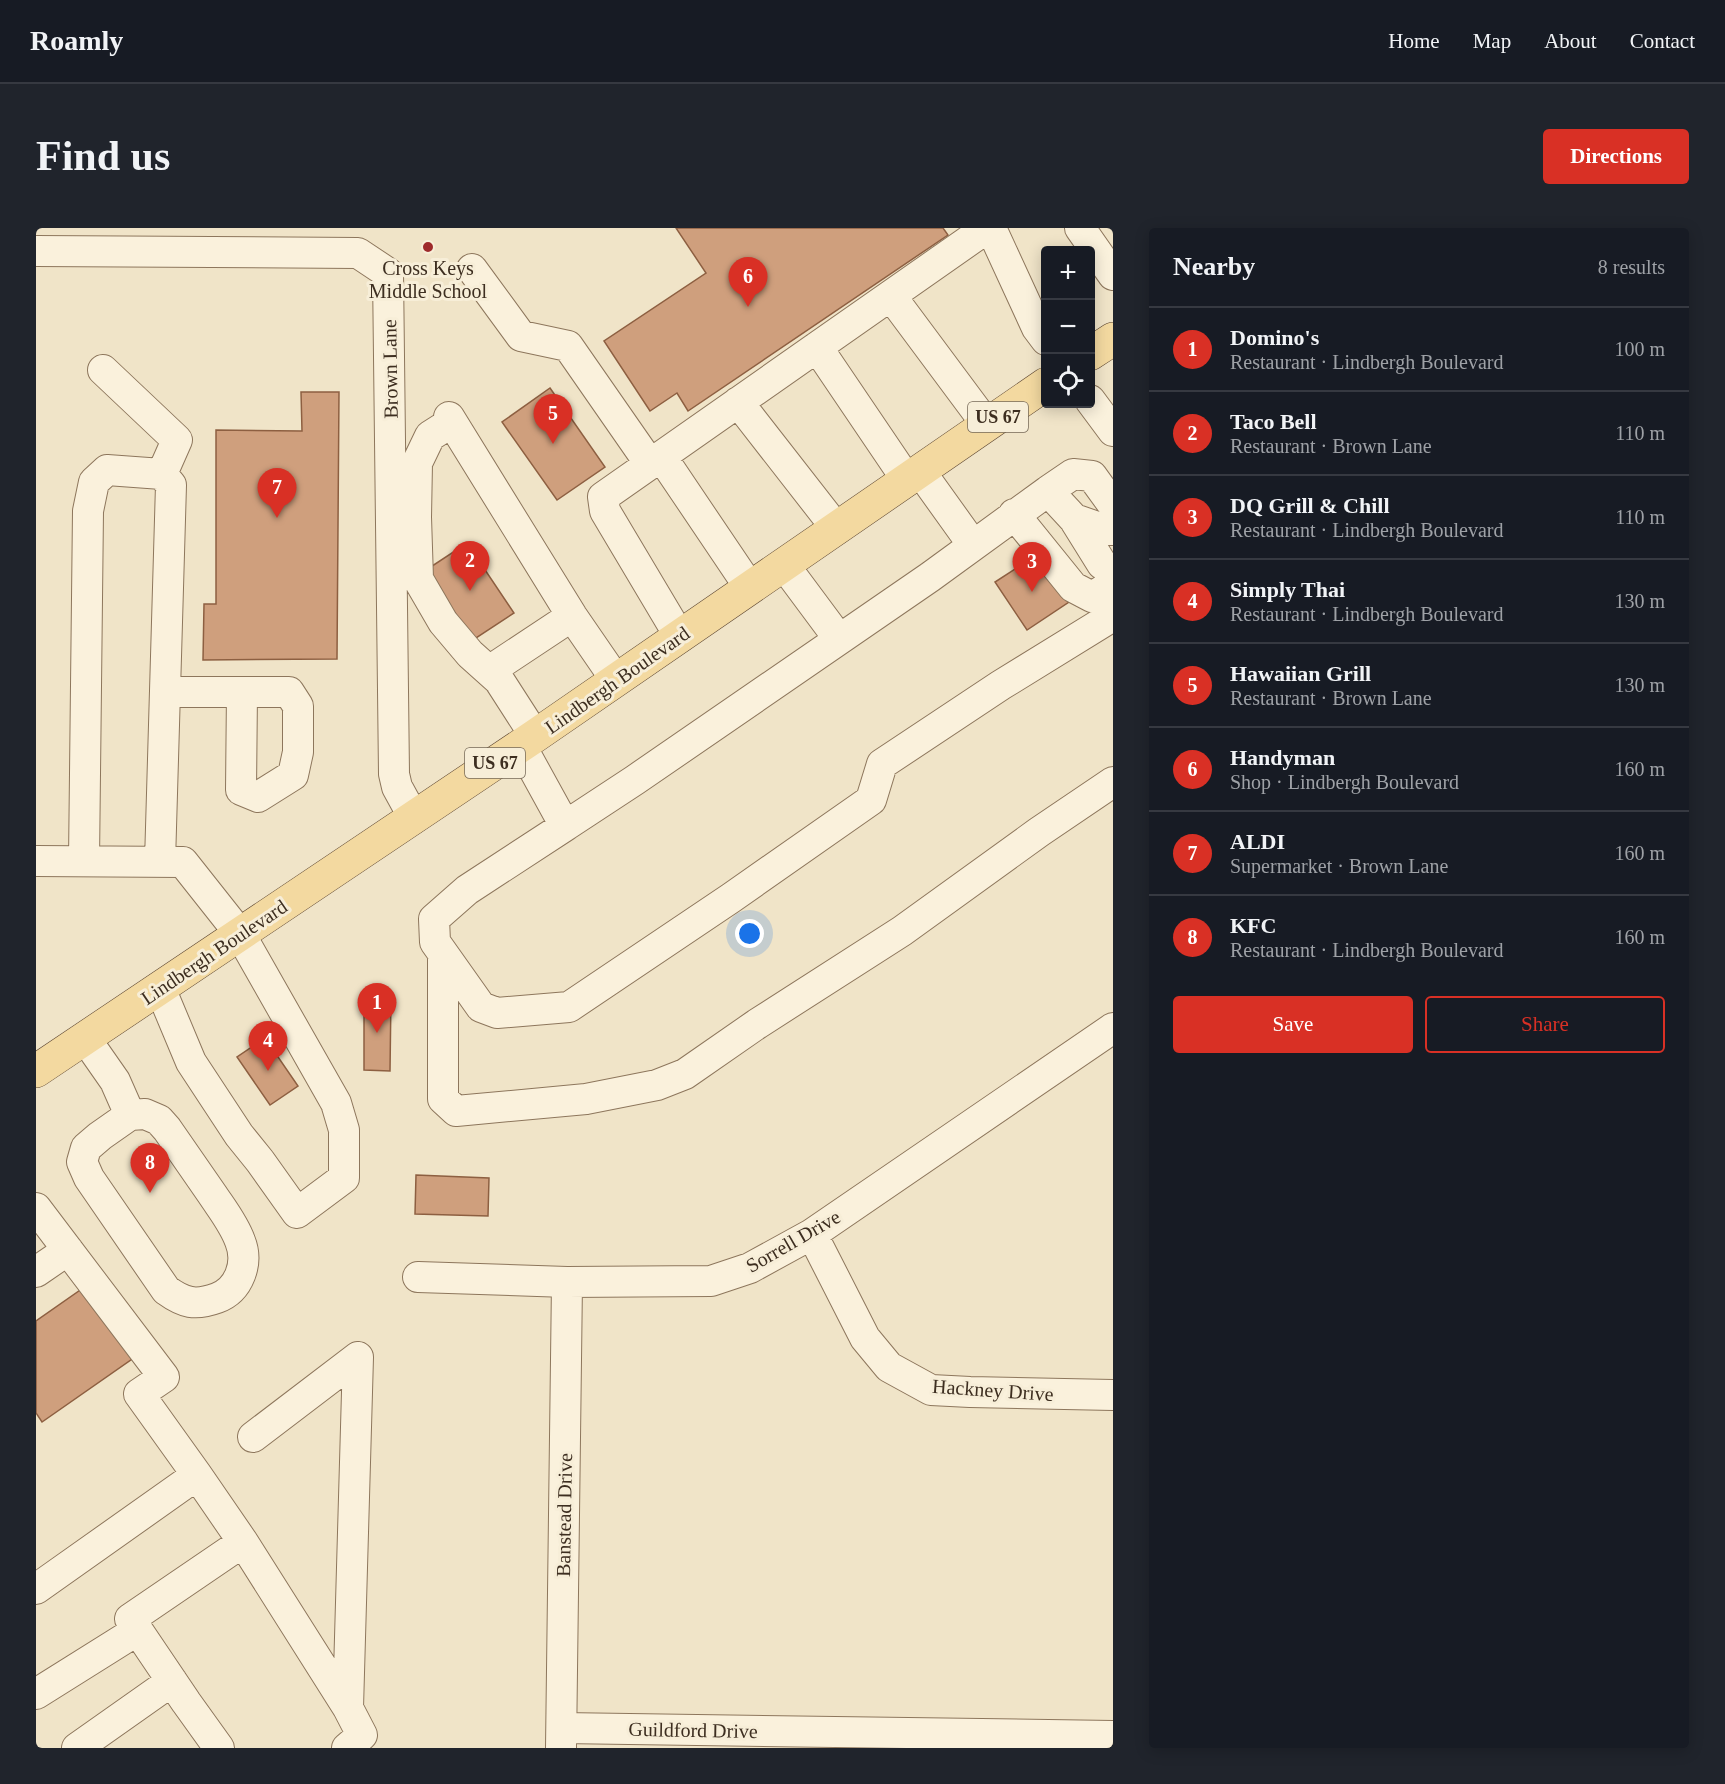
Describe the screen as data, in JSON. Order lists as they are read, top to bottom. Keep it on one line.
{"streets":{"main road":["US 67","Lindbergh Boulevard"],"street":["Brown Lane","Sorrell Drive","Hackney Drive","Banstead Drive","Guildford Drive"]},"crossings":[["Brown Lane","Lindbergh Boulevard"],["Sorrell Drive","Hackney Drive"],["Sorrell Drive","Banstead Drive"],["Banstead Drive","Guildford Drive"]],"places":["Cross Keys Middle School"],"page":{"header":"Roamly","nav":["Home","Map","About","Contact"],"buttons":["Directions",["Save","Share"]],"title":"Find us","heading":["Nearby","8 results"],"map_buttons":["+","−"],"pins":["6","5","7","2","3","1","4","8"],"list":[{"mark":"1","name":"Domino's","note":"Restaurant · Lindbergh Boulevard","value":"100 m"},{"mark":"2","name":"Taco Bell","note":"Restaurant · Brown Lane","value":"110 m"},{"mark":"3","name":"DQ Grill & Chill","note":"Restaurant · Lindbergh Boulevard","value":"110 m"},{"mark":"4","name":"Simply Thai","note":"Restaurant · Lindbergh Boulevard","value":"130 m"},{"mark":"5","name":"Hawaiian Grill","note":"Restaurant · Brown Lane","value":"130 m"},{"mark":"6","name":"Handyman","note":"Shop · Lindbergh Boulevard","value":"160 m"},{"mark":"7","name":"ALDI","note":"Supermarket · Brown Lane","value":"160 m"},{"mark":"8","name":"KFC","note":"Restaurant · Lindbergh Boulevard","value":"160 m"}]}}
